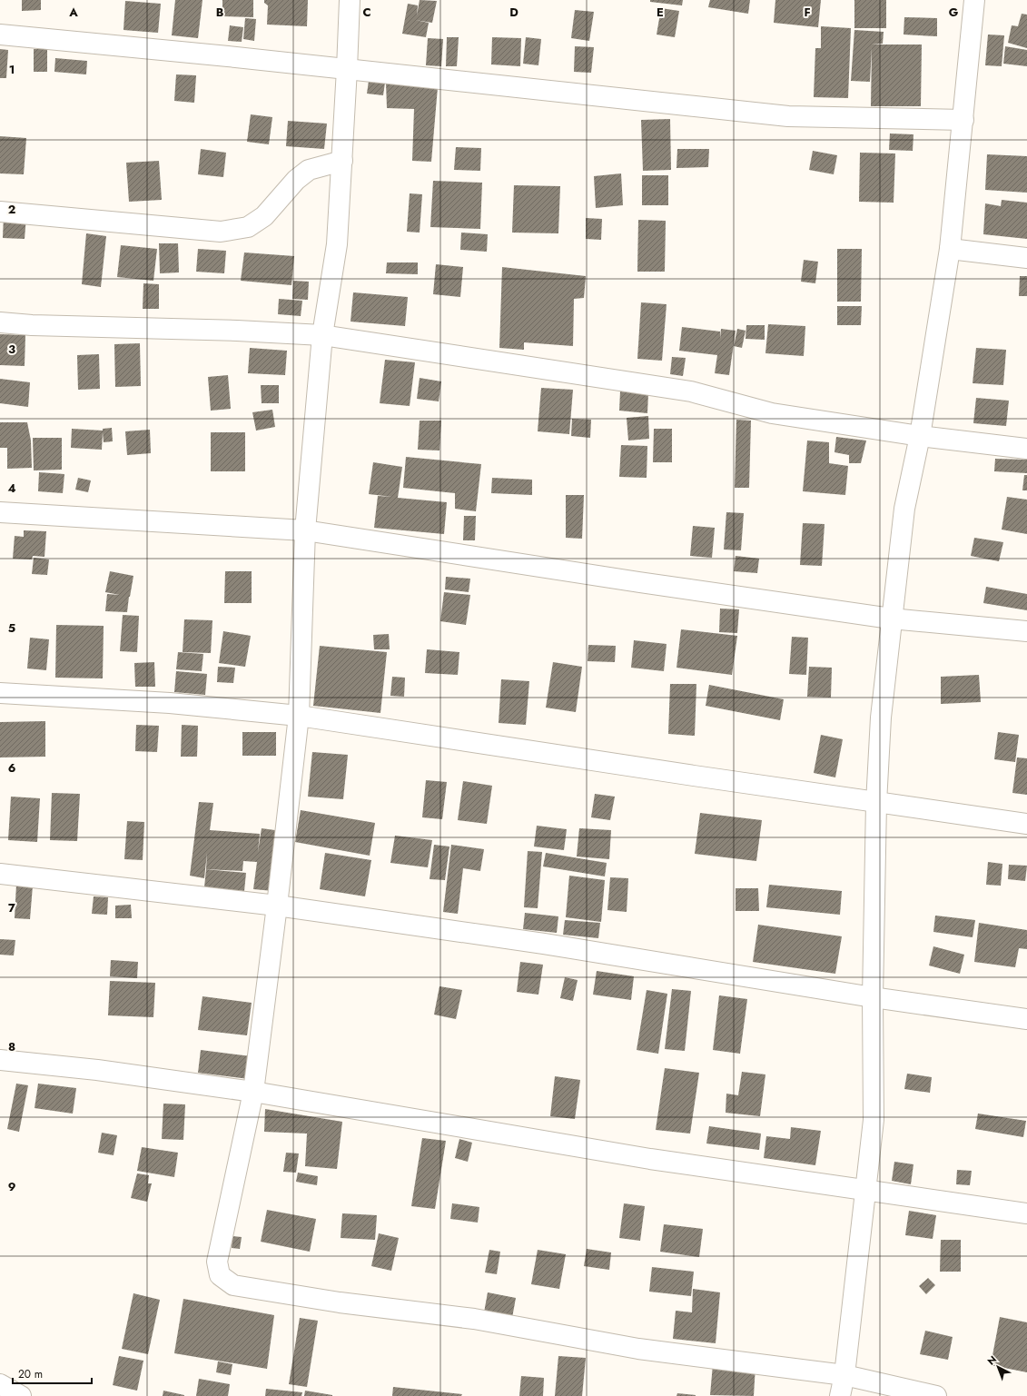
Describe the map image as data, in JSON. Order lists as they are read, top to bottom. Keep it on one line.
{"scale_bar":"20 m","north":"top left","grid":{"columns":["A","B","C","D","E","F","G"],"rows":["1","2","3","4","5","6","7","8","9"]}}
